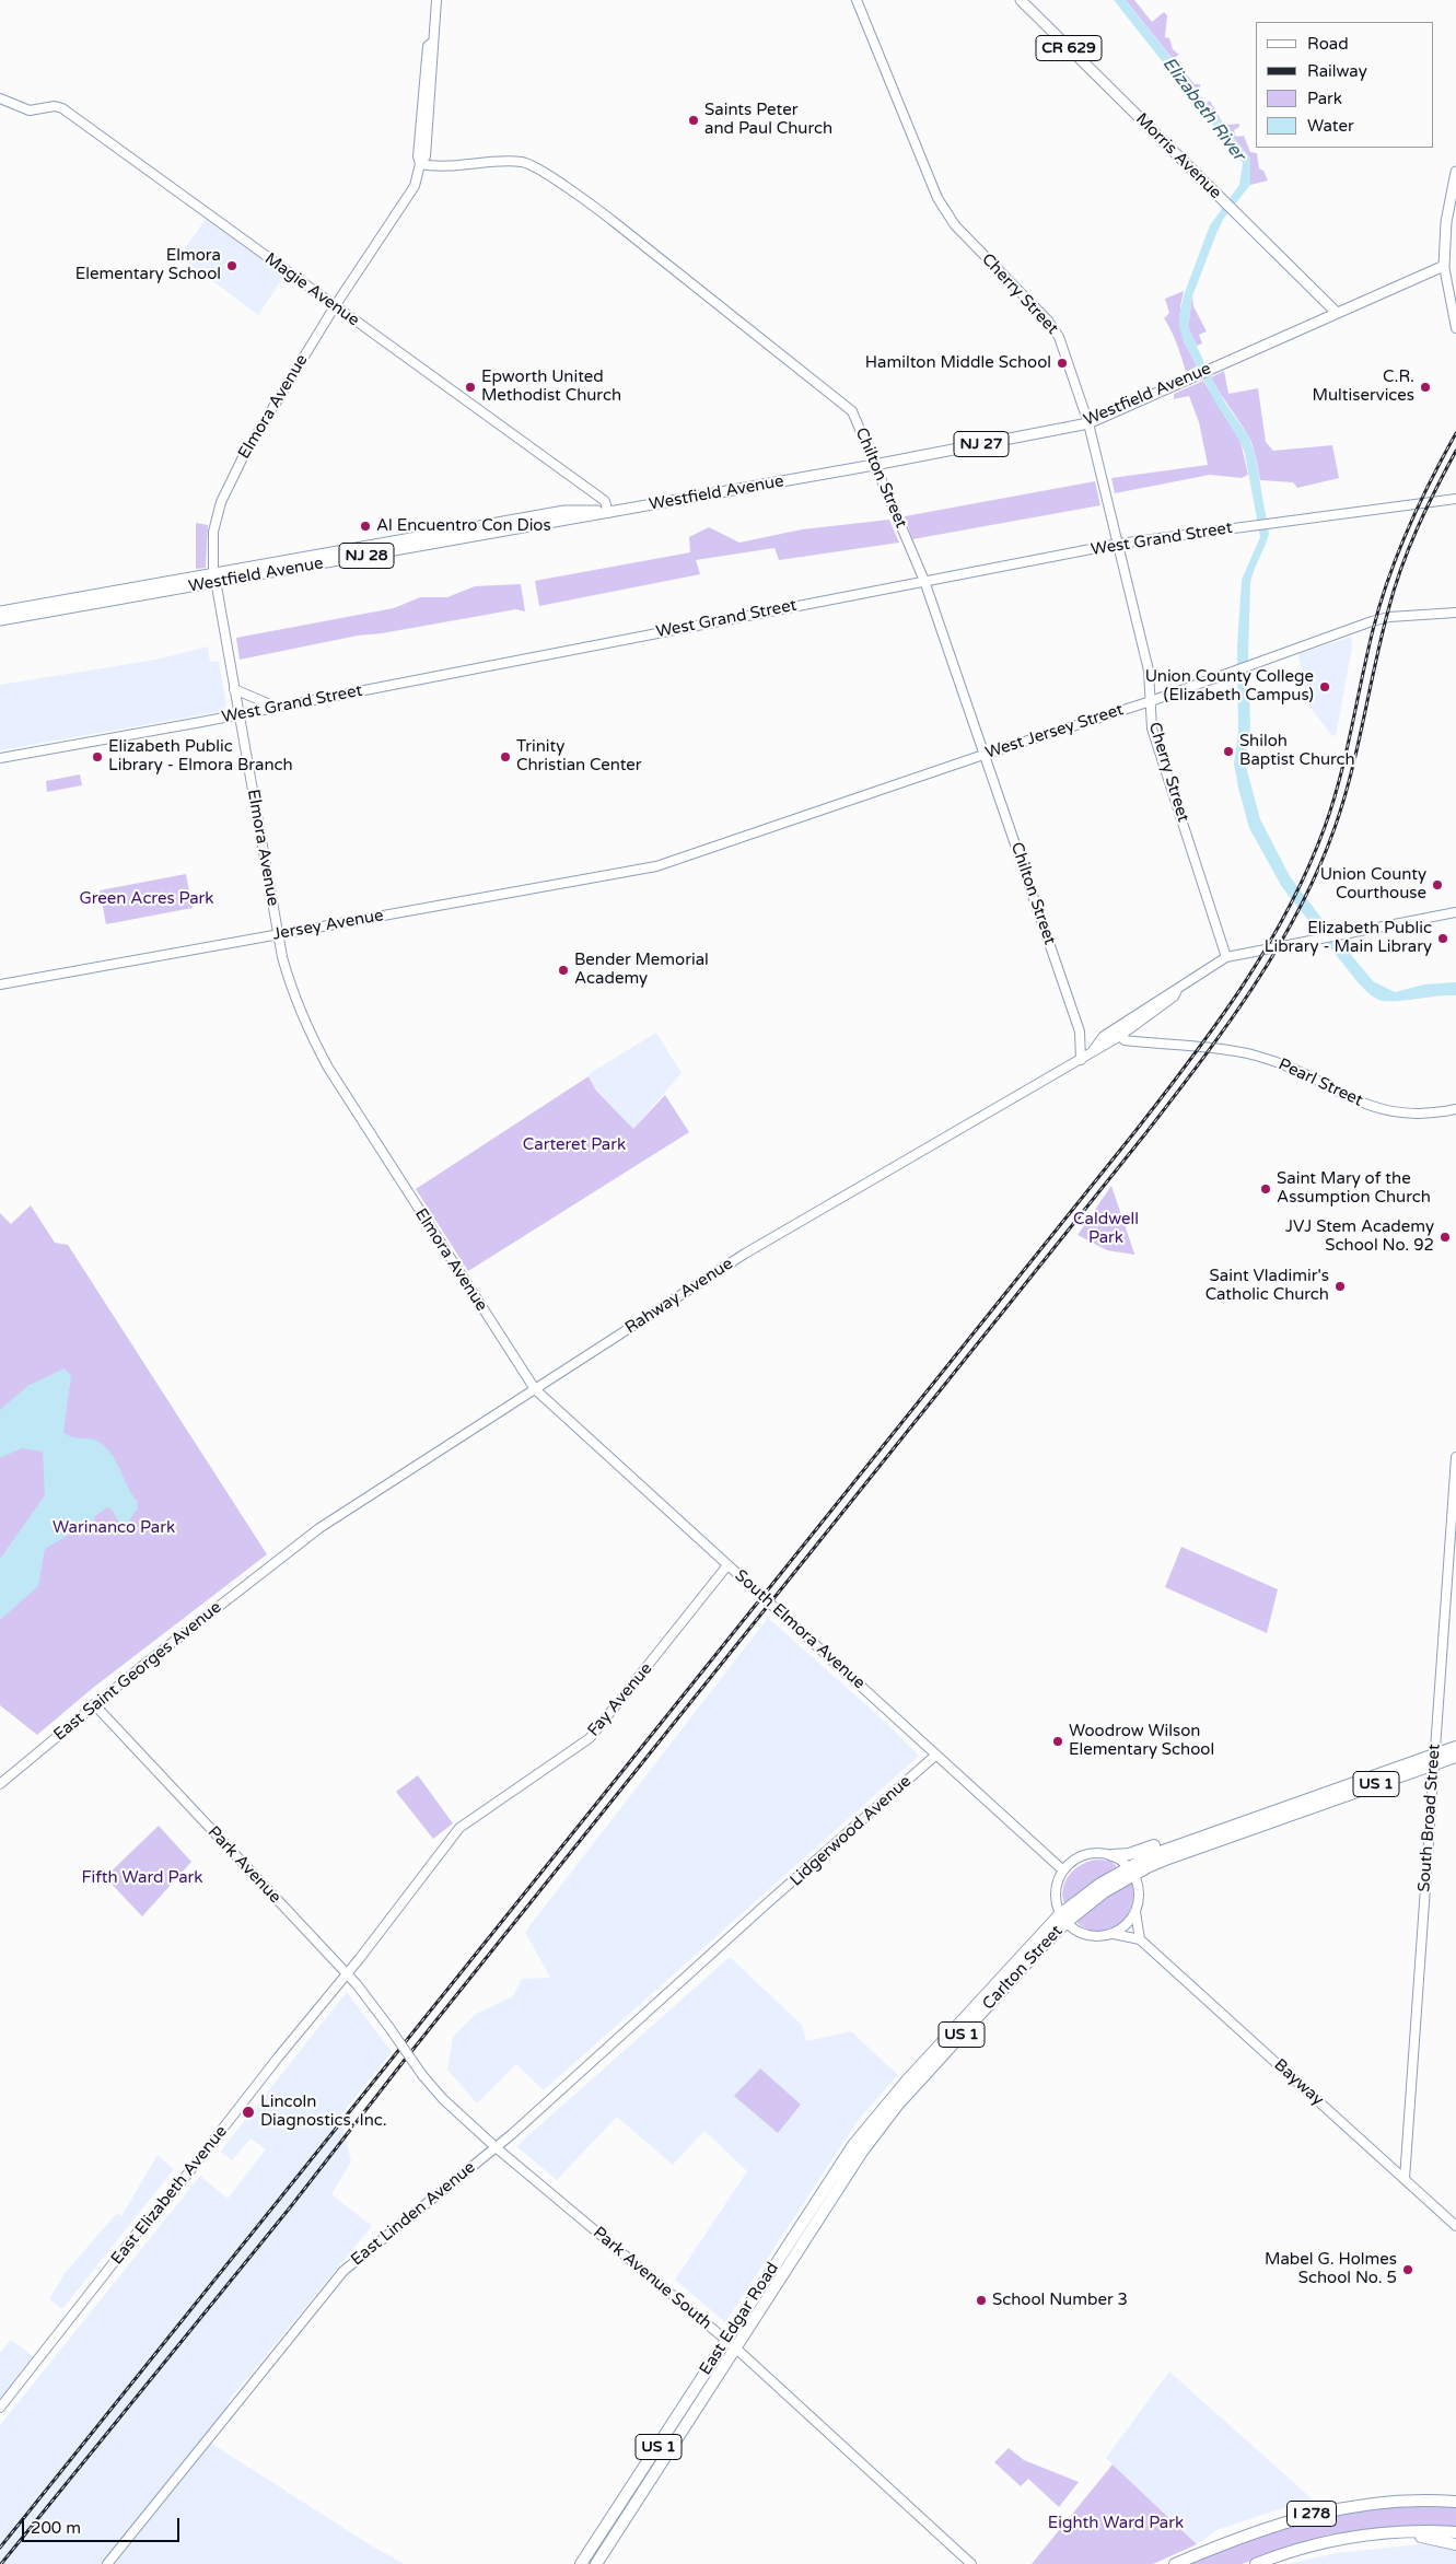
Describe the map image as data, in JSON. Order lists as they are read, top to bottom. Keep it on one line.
{"streets":{"highway":["US 1","Carlton Street","East Edgar Road","I 278"],"main road":["CR 629","Morris Avenue","Westfield Avenue","NJ 27","NJ 28"],"street":["Magie Avenue","Cherry Street","Elmora Avenue","Chilton Street","West Grand Street","West Jersey Street","Jersey Avenue","Pearl Street","Rahway Avenue","South Elmora Avenue","East Saint Georges Avenue","Fay Avenue","South Broad Street","Lidgerwood Avenue","Park Avenue","Bayway","East Elizabeth Avenue","East Linden Avenue","Park Avenue South"]},"crossings":[["Morris Avenue","Westfield Avenue"],["Magie Avenue","Elmora Avenue"],["Cherry Street","Westfield Avenue"],["Cherry Street","West Grand Street"],["Cherry Street","West Jersey Street"],["Cherry Street","Rahway Avenue"],["Westfield Avenue","Elmora Avenue"],["Westfield Avenue","Chilton Street"],["Elmora Avenue","Chilton Street"],["Elmora Avenue","West Grand Street"],["Elmora Avenue","Jersey Avenue"],["Elmora Avenue","Rahway Avenue"],["Elmora Avenue","South Elmora Avenue"],["Chilton Street","West Grand Street"],["Chilton Street","West Jersey Street"],["Chilton Street","Rahway Avenue"],["West Jersey Street","Jersey Avenue"],["Pearl Street","Rahway Avenue"],["Rahway Avenue","South Elmora Avenue"],["Rahway Avenue","East Saint Georges Avenue"],["South Elmora Avenue","Fay Avenue"],["South Elmora Avenue","Lidgerwood Avenue"],["East Saint Georges Avenue","Park Avenue"],["Fay Avenue","East Elizabeth Avenue"],["US 1","South Broad Street"],["US 1","Carlton Street"],["South Broad Street","Bayway"],["Lidgerwood Avenue","East Linden Avenue"],["Park Avenue","East Elizabeth Avenue"],["Park Avenue","Park Avenue South"],["Carlton Street","East Edgar Road"],["East Linden Avenue","Park Avenue South"],["Park Avenue South","East Edgar Road"]],"water":["Elizabeth River"],"parks":["Green Acres Park","Carteret Park","Caldwell Park","Warinanco Park","Fifth Ward Park","Eighth Ward Park"],"places":["Saints Peter and Paul Church","Elmora Elementary School","Hamilton Middle School","Epworth United Methodist Church","C.R. Multiservices","Al Encuentro Con Dios","Union County College (Elizabeth Campus)","Shiloh Baptist Church","Elizabeth Public Library - Elmora Branch","Trinity Christian Center","Union County Courthouse","Elizabeth Public Library - Main Library","Bender Memorial Academy","Saint Mary of the Assumption Church","JVJ Stem Academy School No. 92","Saint Vladimir's Catholic Church","Woodrow Wilson Elementary School","Lincoln Diagnostics, Inc.","Mabel G. Holmes School No. 5","School Number 3"],"legend":["Road","Railway","Park","Water"],"scale_bar":"200 m"}
